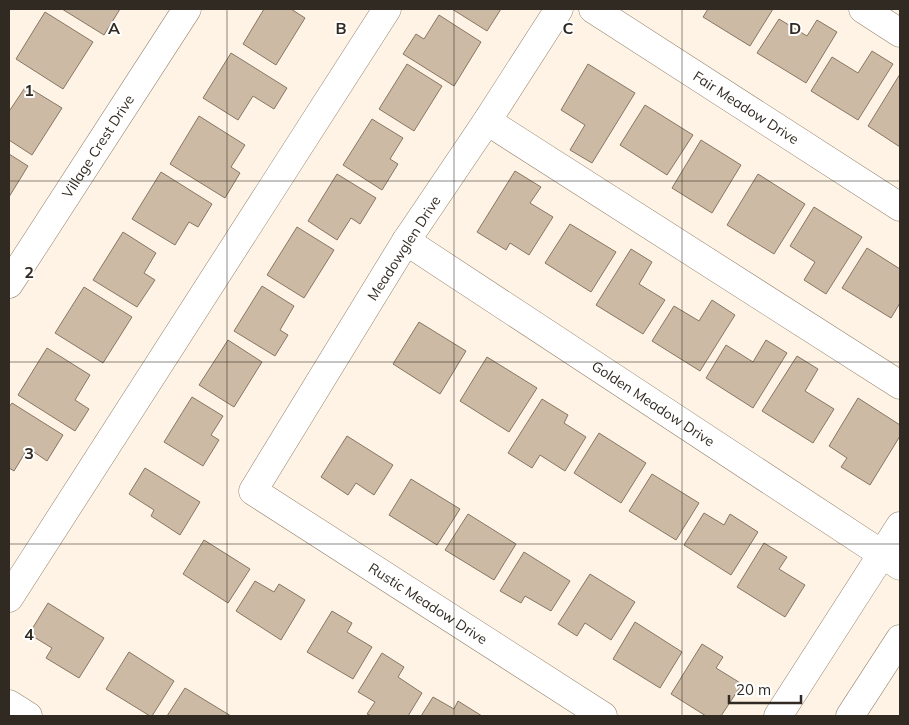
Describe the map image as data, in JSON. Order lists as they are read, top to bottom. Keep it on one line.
{"streets":{"street":["Fair Meadow Drive","Village Crest Drive","Meadowglen Drive","Golden Meadow Drive","Rustic Meadow Drive"]},"crossings":[["Meadowglen Drive","Golden Meadow Drive"],["Meadowglen Drive","Rustic Meadow Drive"]],"scale_bar":"20 m","grid":{"columns":["A","B","C","D"],"rows":["1","2","3","4"]}}
